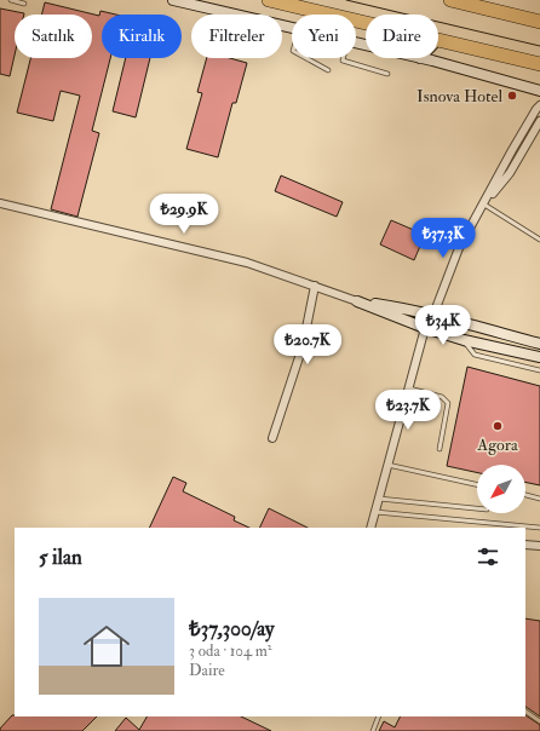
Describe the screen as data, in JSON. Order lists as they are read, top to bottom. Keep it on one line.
{"places":["Isnova Hotel","Agora"],"north":"bottom left","page":{"chip":["Satılık","Kiralık","Filtreler","Yeni","Daire"],"price":["₺29.9K","₺37.3K","₺34K","₺20.7K","₺23.7K"],"heading":"5 ilan","list":[{"name":"₺37,300/ay","note":"3 oda · 104 m² · Daire"}]}}
